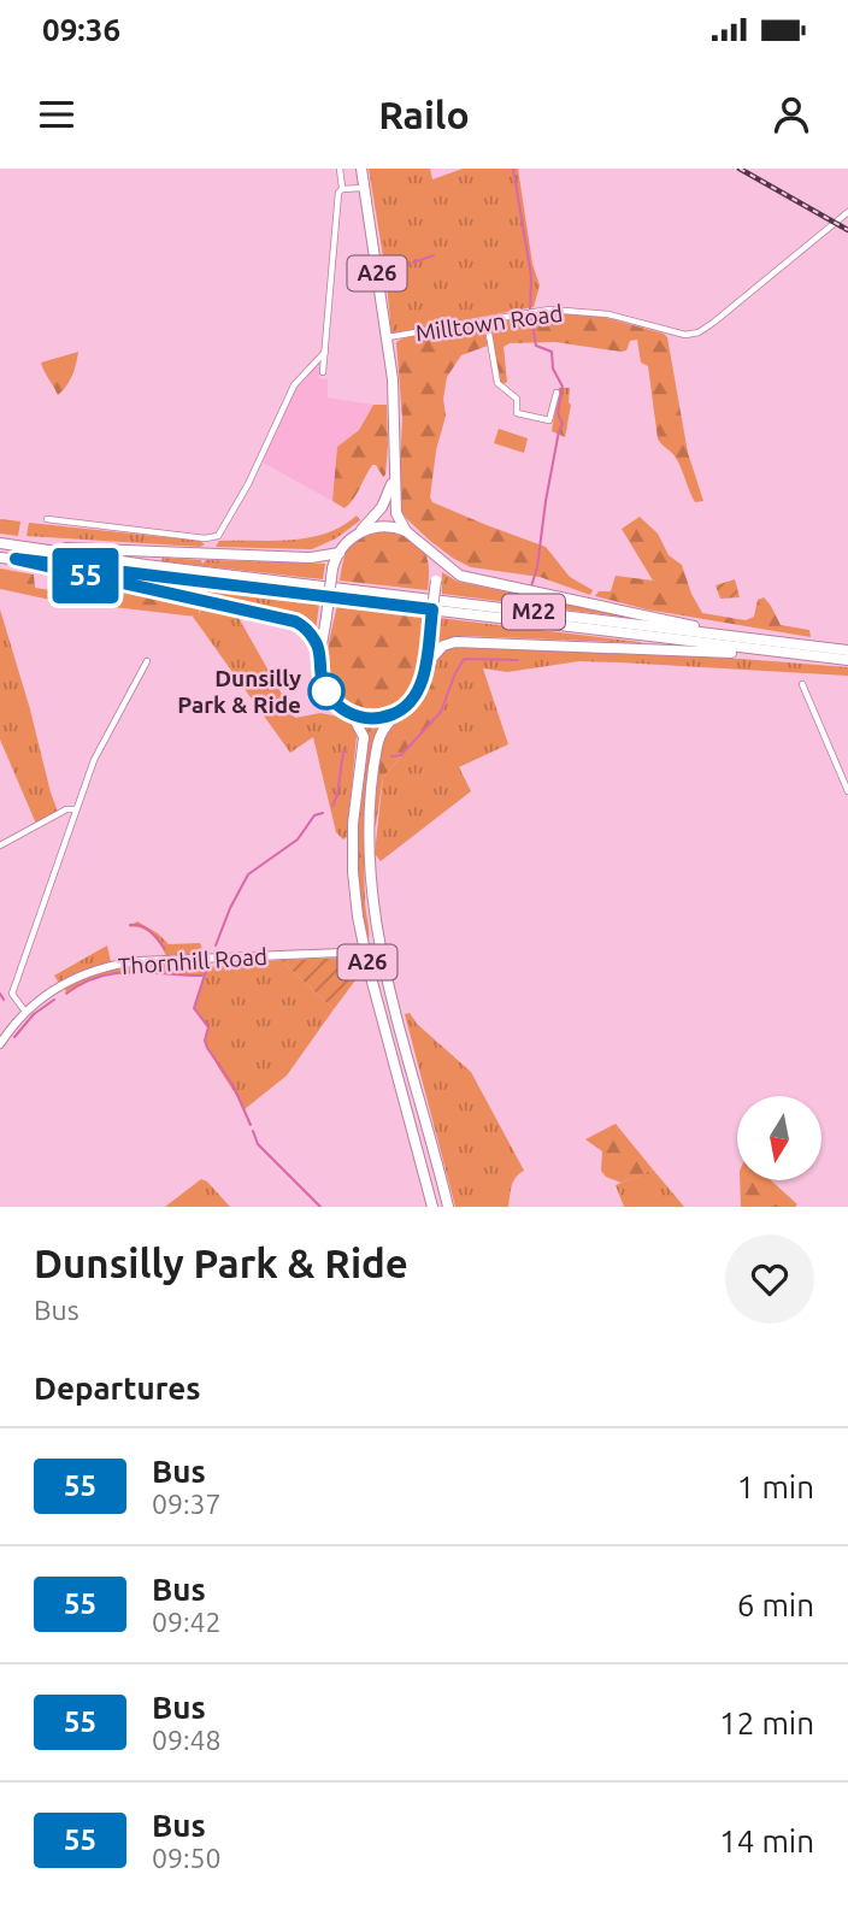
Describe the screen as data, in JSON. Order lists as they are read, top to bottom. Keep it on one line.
{"streets":{"highway":["A26","M22"],"street":["Milltown Road","Thornhill Road"]},"crossings":[["A26","Milltown Road"],["A26","Thornhill Road"]],"places":["Dunsilly Park & Ride"],"lines":["bus line 55"],"north":"bottom","page":{"status":"09:36","header":"Railo","on_map":"55","heading":[["Dunsilly Park & Ride","Bus"],"Departures"],"list":[{"mark":"55","name":"Bus","note":"09:37","value":"1 min"},{"mark":"55","name":"Bus","note":"09:42","value":"6 min"},{"mark":"55","name":"Bus","note":"09:48","value":"12 min"},{"mark":"55","name":"Bus","note":"09:50","value":"14 min"}]}}
